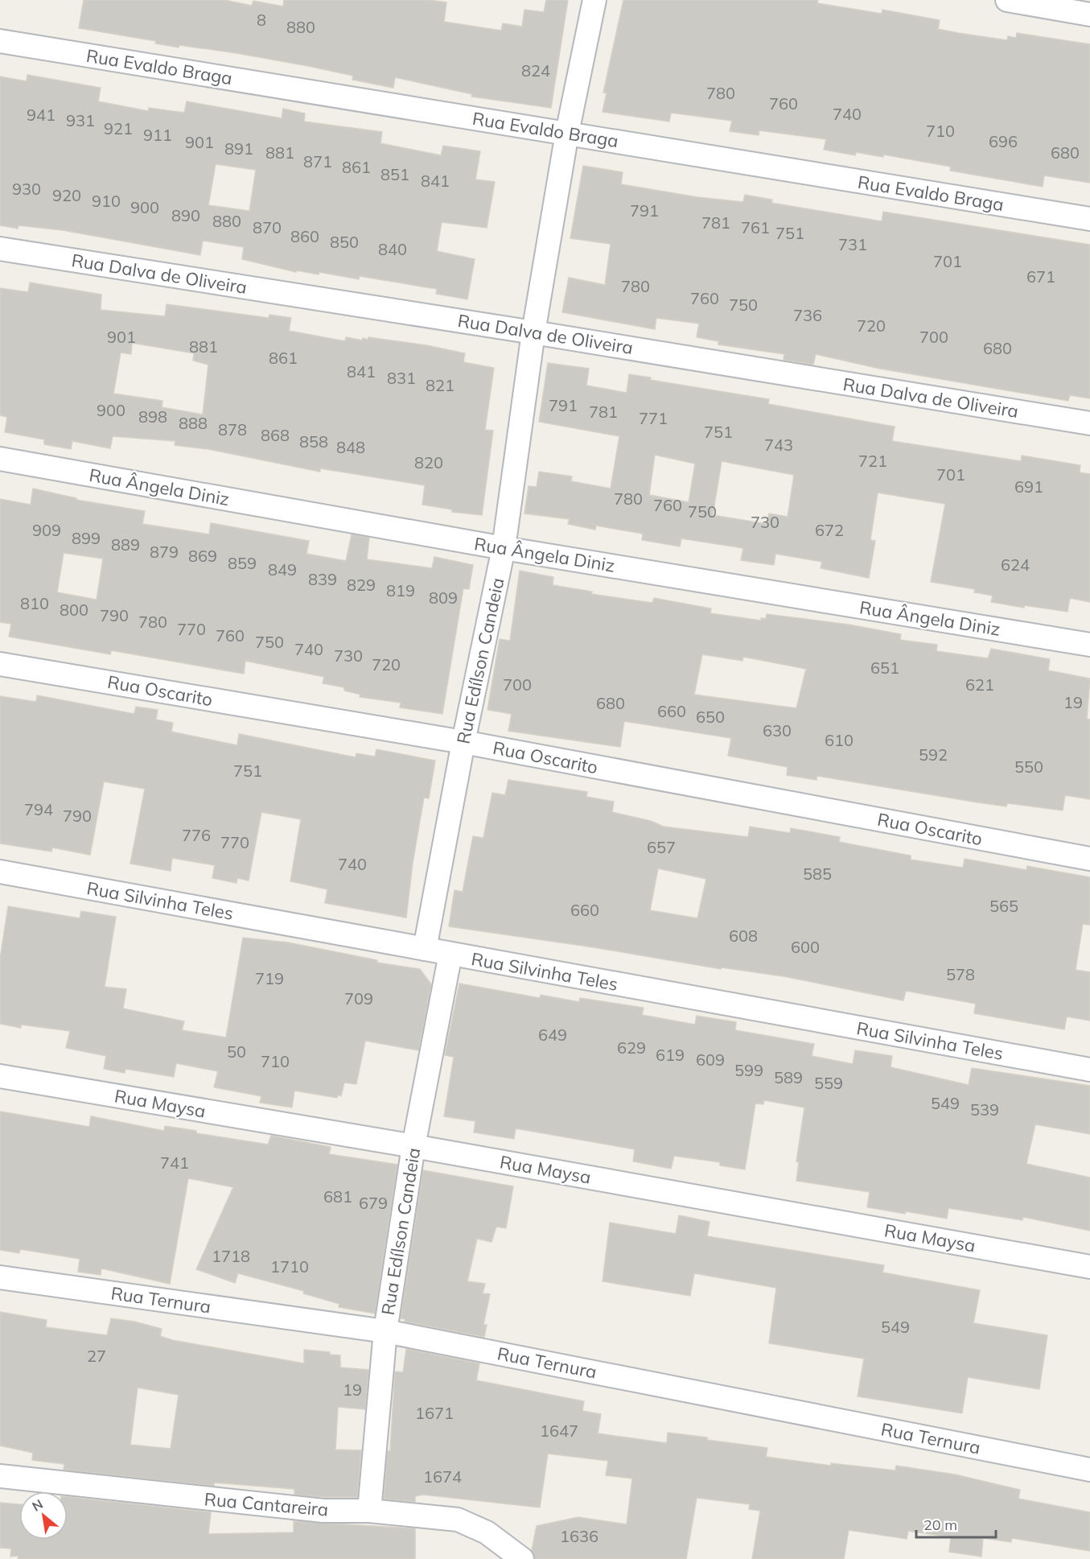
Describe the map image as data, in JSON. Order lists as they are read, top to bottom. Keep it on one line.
{"streets":{"street":["Rua Evaldo Braga","Rua Dalva de Oliveira","Rua Ângela Diniz","Rua Edílson Candeia","Rua Oscarito","Rua Silvinha Teles","Rua Maysa","Rua Ternura","Rua Cantareira"]},"crossings":[["Rua Evaldo Braga","Rua Edílson Candeia"],["Rua Dalva de Oliveira","Rua Edílson Candeia"],["Rua Ângela Diniz","Rua Edílson Candeia"],["Rua Edílson Candeia","Rua Oscarito"],["Rua Edílson Candeia","Rua Silvinha Teles"],["Rua Edílson Candeia","Rua Maysa"],["Rua Edílson Candeia","Rua Ternura"],["Rua Edílson Candeia","Rua Cantareira"]],"house_numbers":["8","880","824","780","760","740","941","931","921","710","911","696","901","891","881","680","871","861","851","841","930","920","910","900","791","890","880","781","870","761","751","860","850","731","840","701","671","780","760","750","736","720","901","700","881","680","861","841","831","821","791","900","781","898","771","888","878","751","868","858","743","848","721","820","701","691","780","760","750","730","909","672","899","889","879","869","859","624","849","839","829","819","809","810","800","790","780","770","760","750","740","730","720","651","700","621","19","680","660","650","630","610","592","550","751","794","790","776","770","657","740","585","565","660","608","600","578","719","709","649","629","50","619","609","710","599","589","559","549","539","741","681","679","1718","1710","549","27","19","1671","1647","1674","1636"],"scale_bar":"20 m","north":"top left"}
